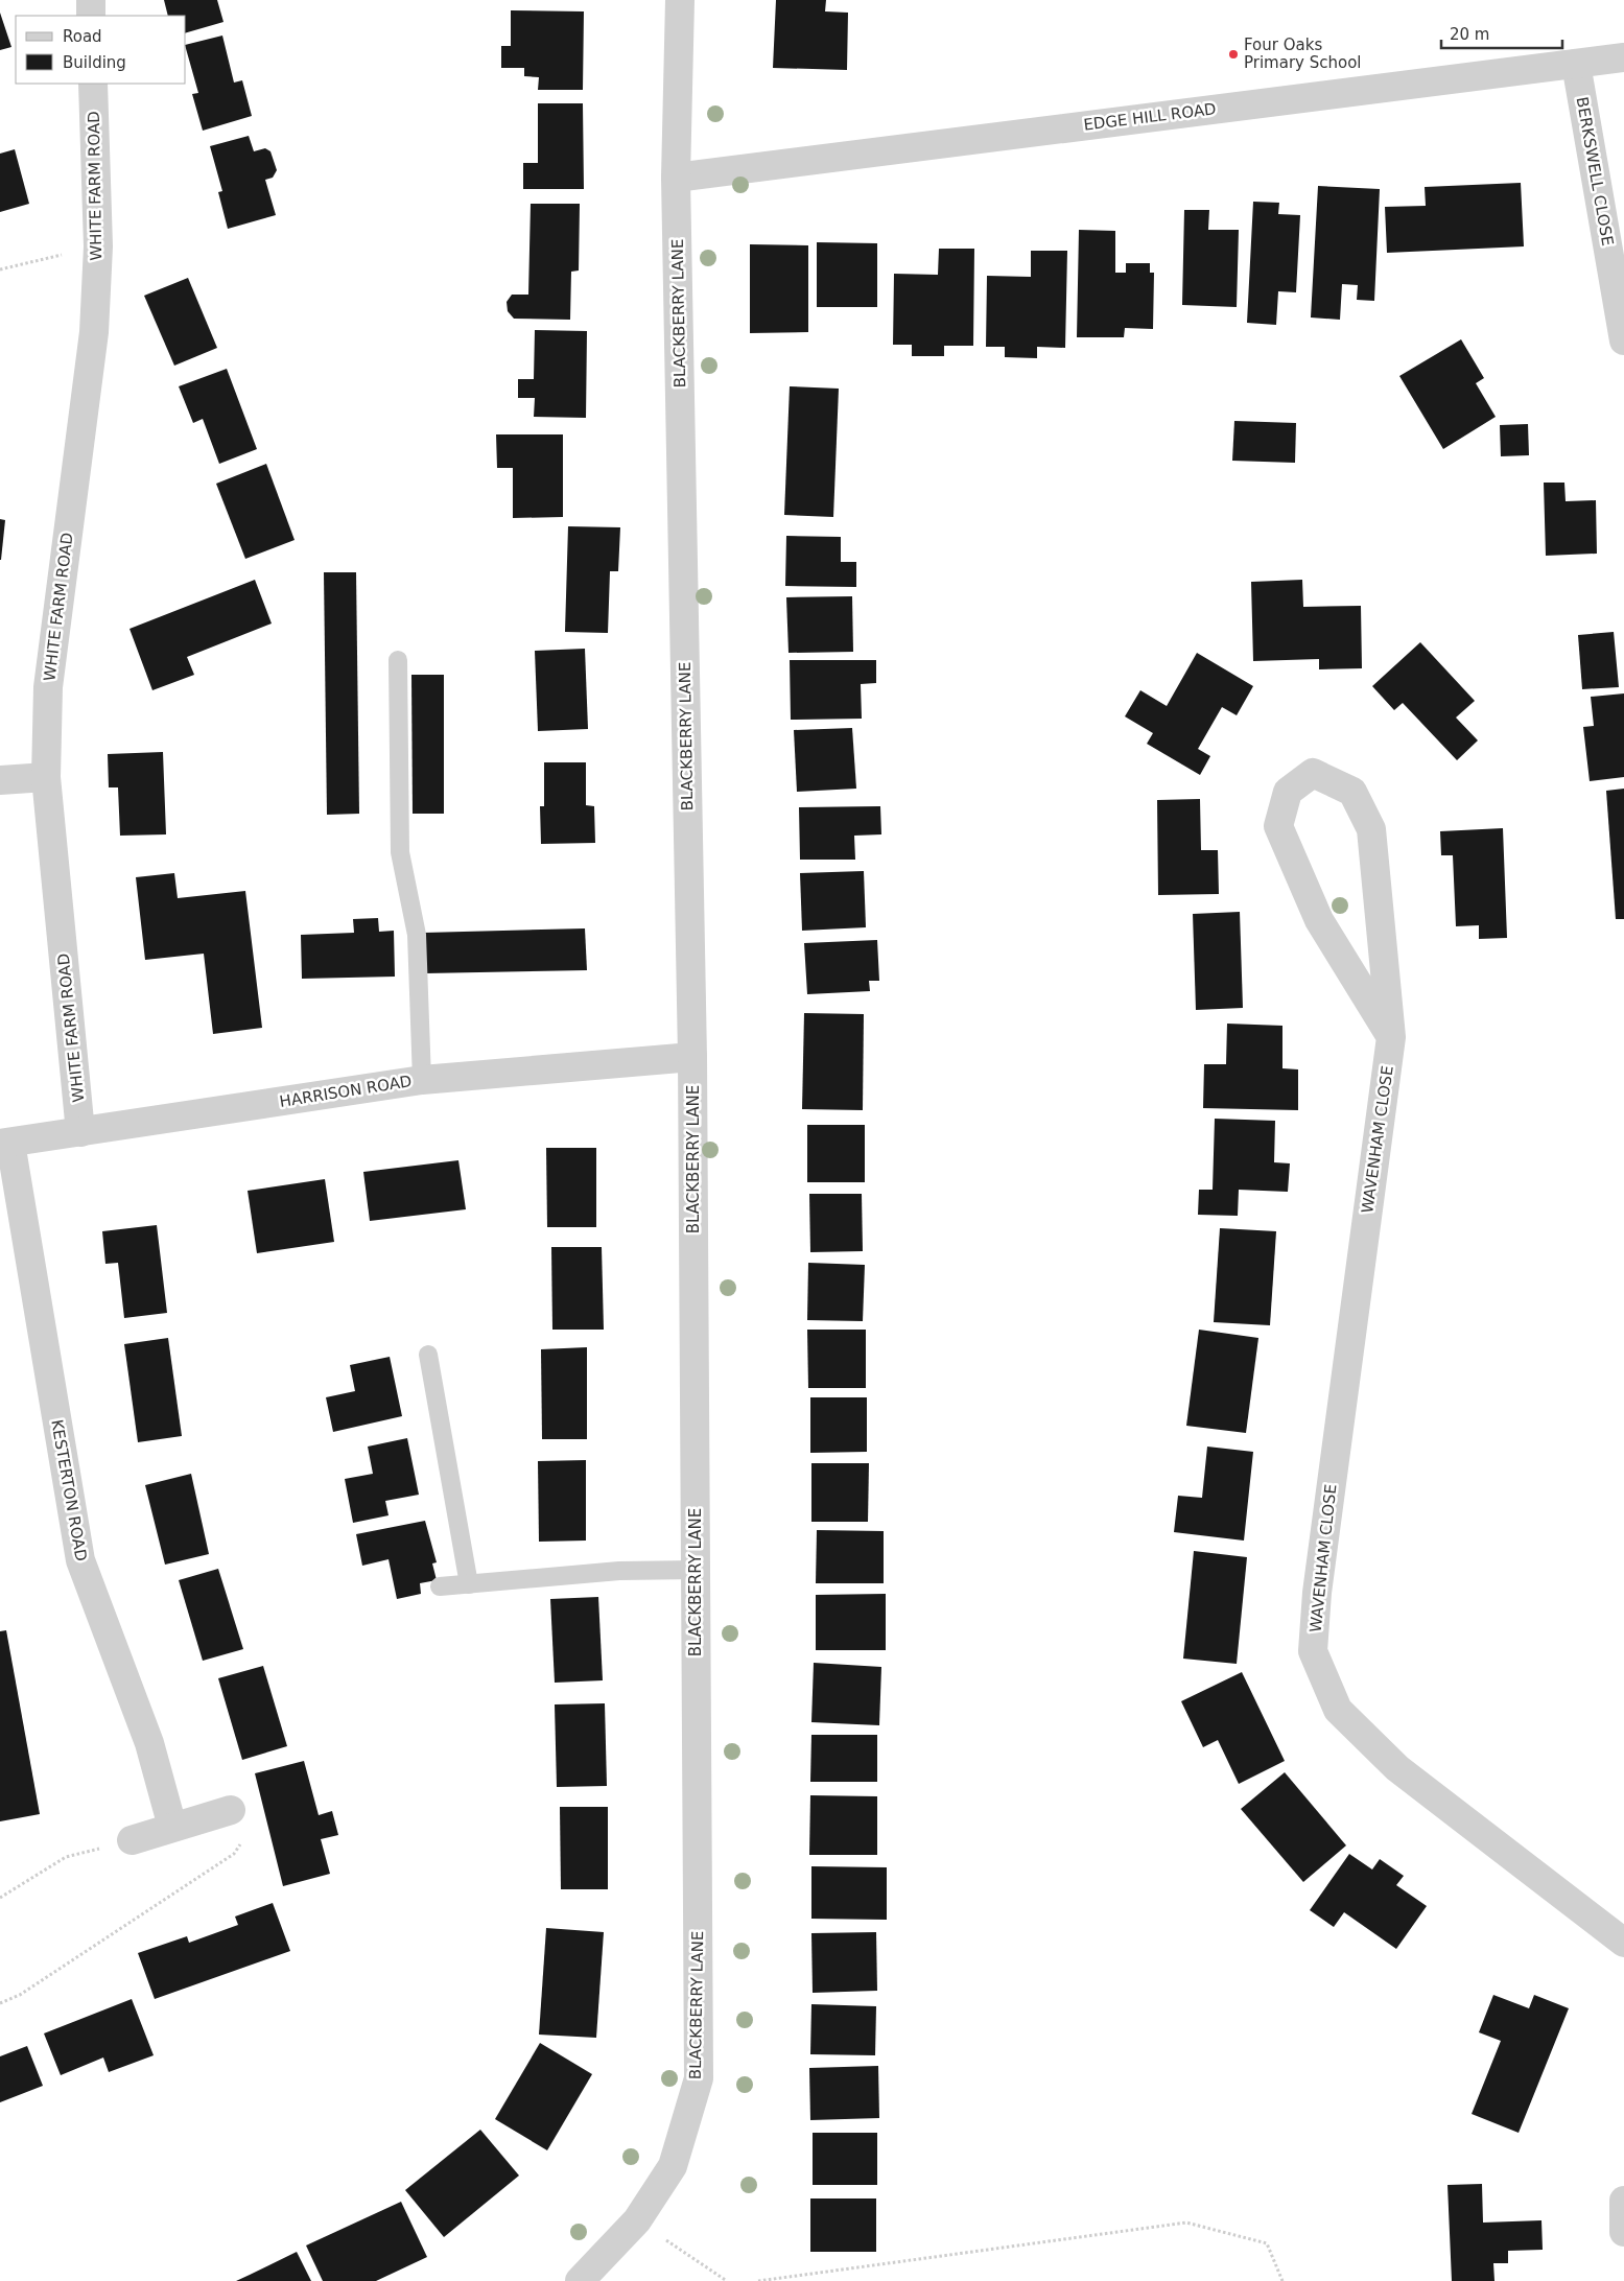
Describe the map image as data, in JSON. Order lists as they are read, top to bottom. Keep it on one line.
{"streets":{"street":["EDGE HILL ROAD","BERKSWELL CLOSE","WHITE FARM ROAD","BLACKBERRY LANE","HARRISON ROAD","WAVENHAM CLOSE","KESTERTON ROAD"]},"crossings":[["EDGE HILL ROAD","BERKSWELL CLOSE"],["EDGE HILL ROAD","BLACKBERRY LANE"],["WHITE FARM ROAD","HARRISON ROAD"],["BLACKBERRY LANE","HARRISON ROAD"],["HARRISON ROAD","KESTERTON ROAD"]],"places":["Four Oaks Primary School"],"legend":["Road","Building"],"scale_bar":"20 m"}
